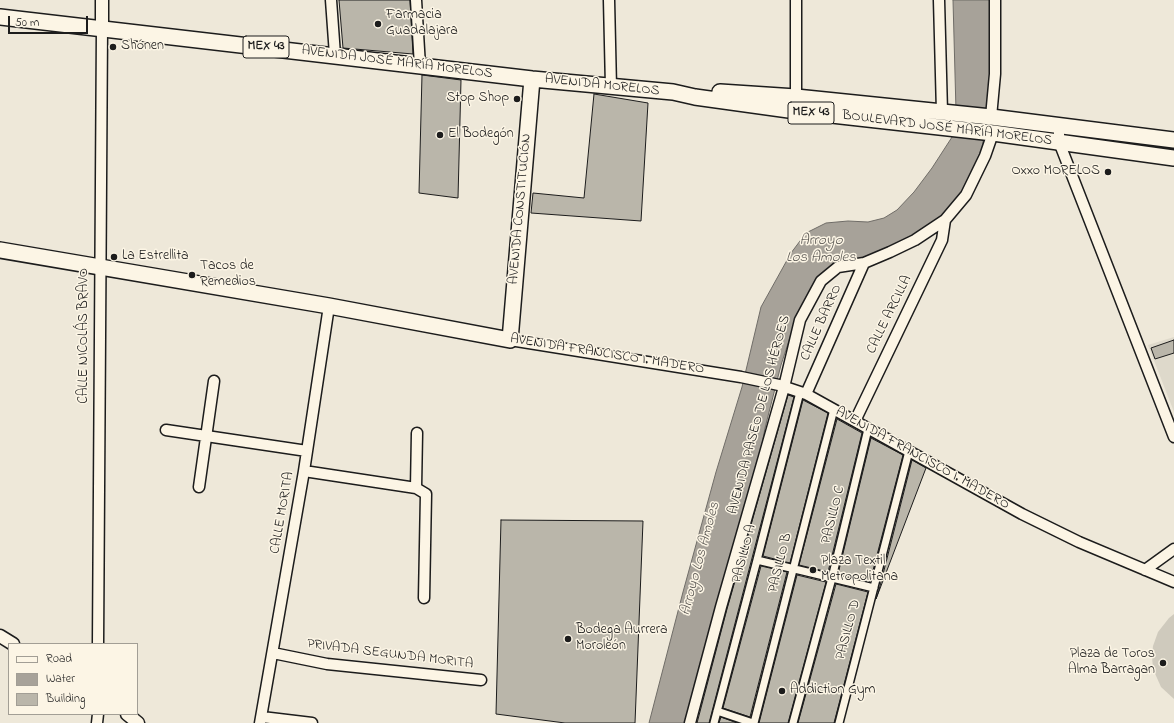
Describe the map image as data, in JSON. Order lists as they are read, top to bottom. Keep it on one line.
{"streets":{"main road":["MEX 43","AVENIDA JOSÉ MARÍA MORELOS","AVENIDA MORELOS","BOULEVARD JOSÉ MARÍA MORELOS","AVENIDA CONSTITUCIÓN","AVENIDA FRANCISCO I. MADERO"],"street":["CALLE ARCILLA","CALLE BARRO","CALLE NICOLÁS BRAVO","AVENIDA PASEO DE LOS HÉROES","CALLE MORITA","PASILLO C","PASILLO A","PASILLO B","PASILLO D","PRIVADA SEGUNDA MORITA"]},"crossings":[["AVENIDA JOSÉ MARÍA MORELOS","AVENIDA MORELOS"],["AVENIDA JOSÉ MARÍA MORELOS","AVENIDA CONSTITUCIÓN"],["AVENIDA JOSÉ MARÍA MORELOS","CALLE NICOLÁS BRAVO"],["AVENIDA MORELOS","BOULEVARD JOSÉ MARÍA MORELOS"],["AVENIDA MORELOS","AVENIDA CONSTITUCIÓN"],["BOULEVARD JOSÉ MARÍA MORELOS","AVENIDA PASEO DE LOS HÉROES"],["AVENIDA CONSTITUCIÓN","AVENIDA FRANCISCO I. MADERO"],["CALLE ARCILLA","AVENIDA FRANCISCO I. MADERO"],["CALLE ARCILLA","AVENIDA PASEO DE LOS HÉROES"],["CALLE BARRO","AVENIDA FRANCISCO I. MADERO"],["CALLE BARRO","AVENIDA PASEO DE LOS HÉROES"],["CALLE BARRO","PASILLO A"],["CALLE NICOLÁS BRAVO","AVENIDA FRANCISCO I. MADERO"],["AVENIDA FRANCISCO I. MADERO","AVENIDA PASEO DE LOS HÉROES"],["AVENIDA FRANCISCO I. MADERO","CALLE MORITA"],["AVENIDA FRANCISCO I. MADERO","PASILLO C"],["AVENIDA FRANCISCO I. MADERO","PASILLO A"],["AVENIDA FRANCISCO I. MADERO","PASILLO B"],["AVENIDA FRANCISCO I. MADERO","PASILLO D"],["CALLE MORITA","PRIVADA SEGUNDA MORITA"]],"water":["Arroyo Los Amoles"],"places":["Farmacia Guadalajara","Shónen","Stop Shop","El Bodegón","Oxxo MORELOS","La Estrellita","Tacos de Remedios","Plaza Textil Metropolitana","Bodega Aurrera Moroleón","Plaza de Toros Alma Barragan","Addiction Gym"],"legend":["Road","Water","Building"],"scale_bar":"50 m"}
